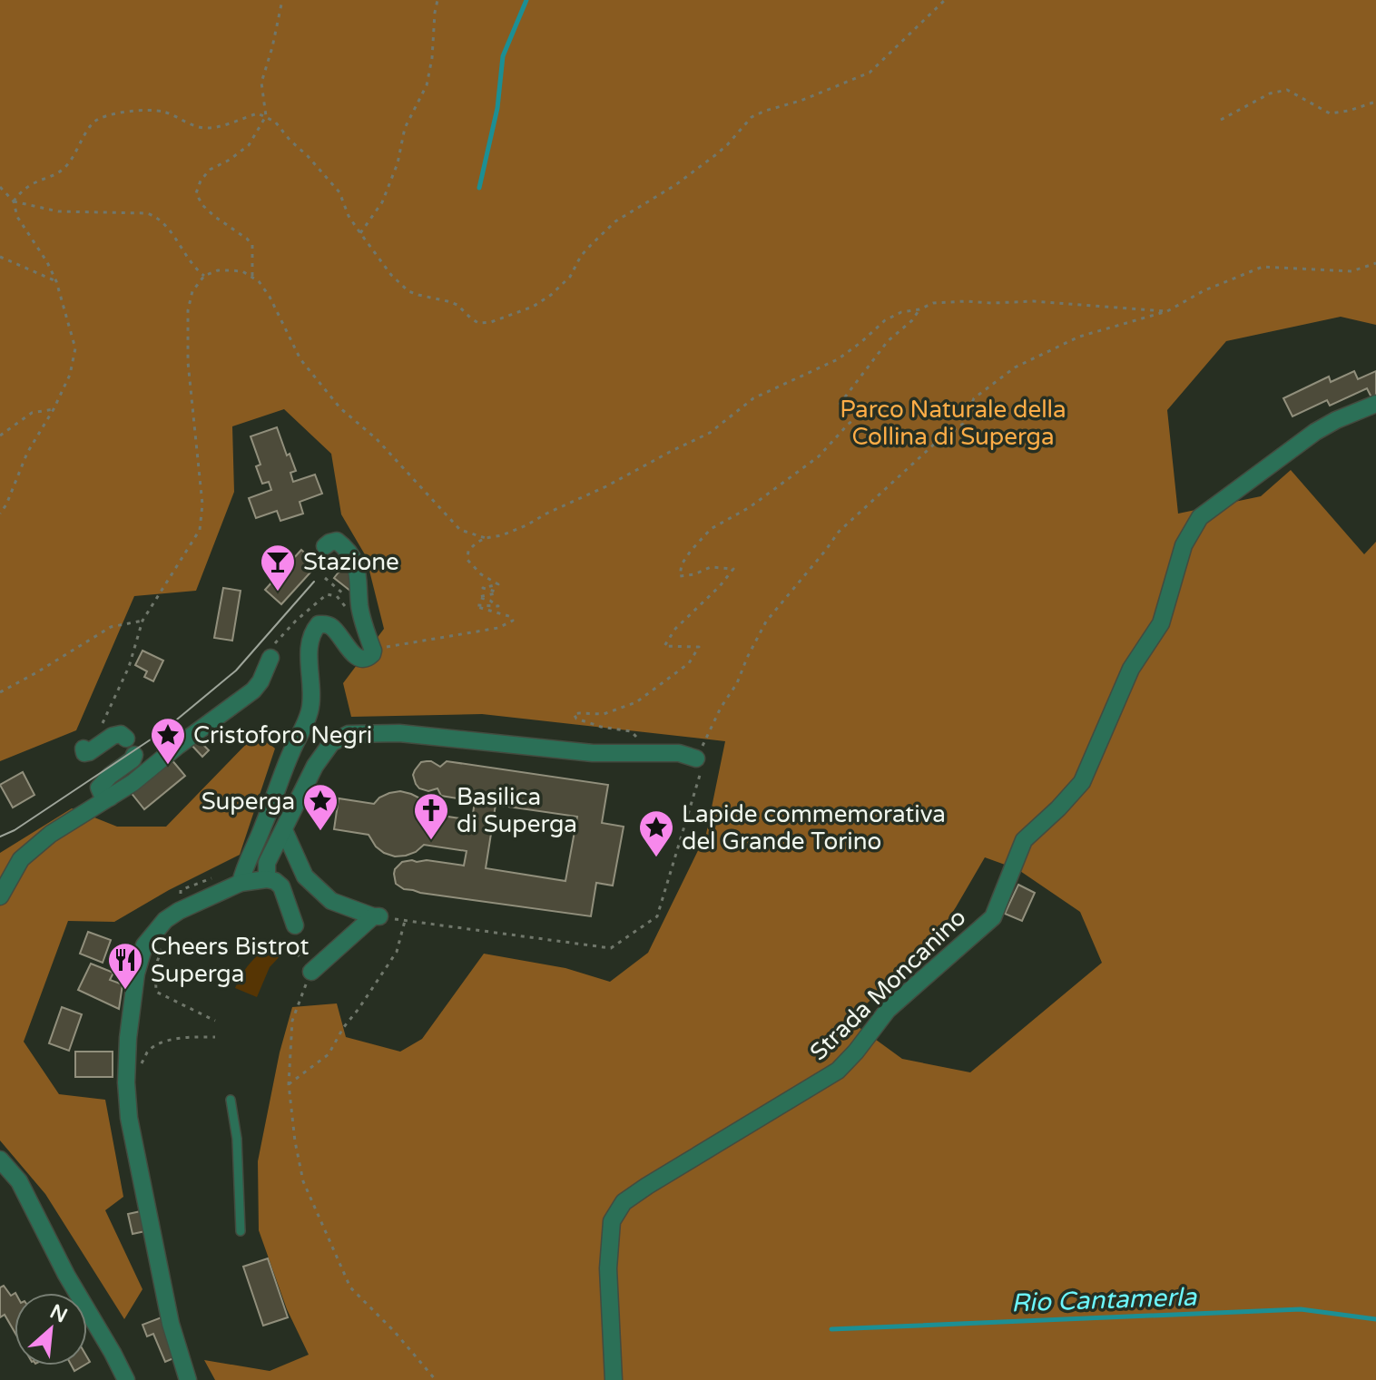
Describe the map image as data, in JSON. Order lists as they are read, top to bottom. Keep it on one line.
{"streets":{"street":["Strada Moncanino"]},"water":["Rio Cantamerla"],"parks":["Parco Naturale della Collina di Superga"],"places":{"bar":["Stazione"],"place":["Cristoforo Negri","Superga","Lapide commemorativa del Grande Torino"],"church":["Basilica di Superga"],"restaurant":["Cheers Bistrot Superga"]},"north":"top right"}
